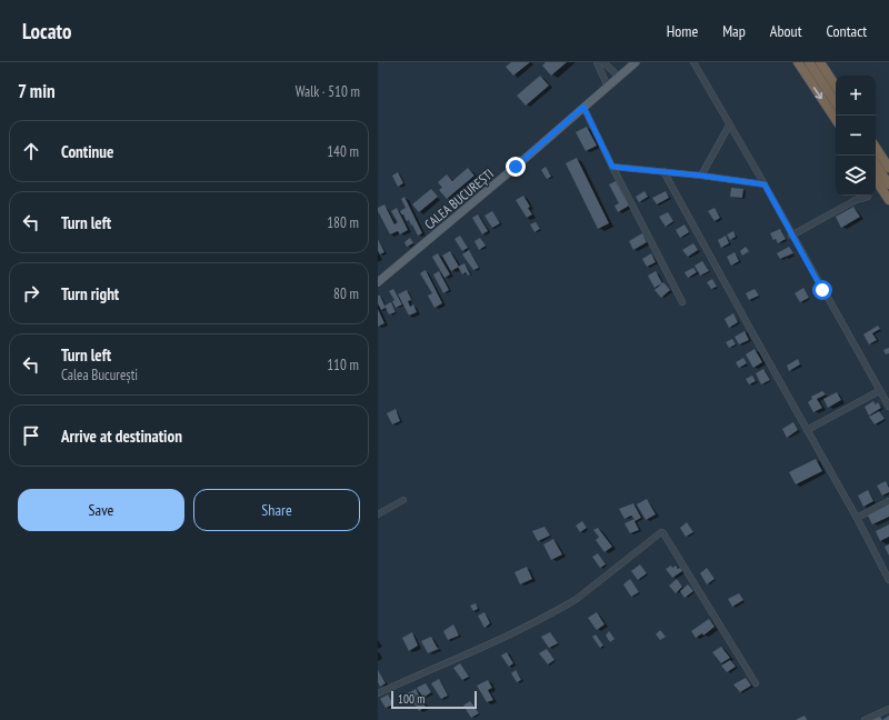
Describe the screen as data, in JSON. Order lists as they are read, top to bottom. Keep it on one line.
{"streets":{"main road":["CALEA BUCUREȘTI"]},"scale_bar":"100 m","page":{"header":"Locato","nav":["Home","Map","About","Contact"],"heading":["7 min","Walk · 510 m"],"map_buttons":["+","−"],"list":[["Continue","140 m"],["Turn left","180 m"],["Turn right","80 m"],["Turn left","Calea București","110 m"],"Arrive at destination"],"buttons":["Save","Share"],"scale":"100 m"}}
